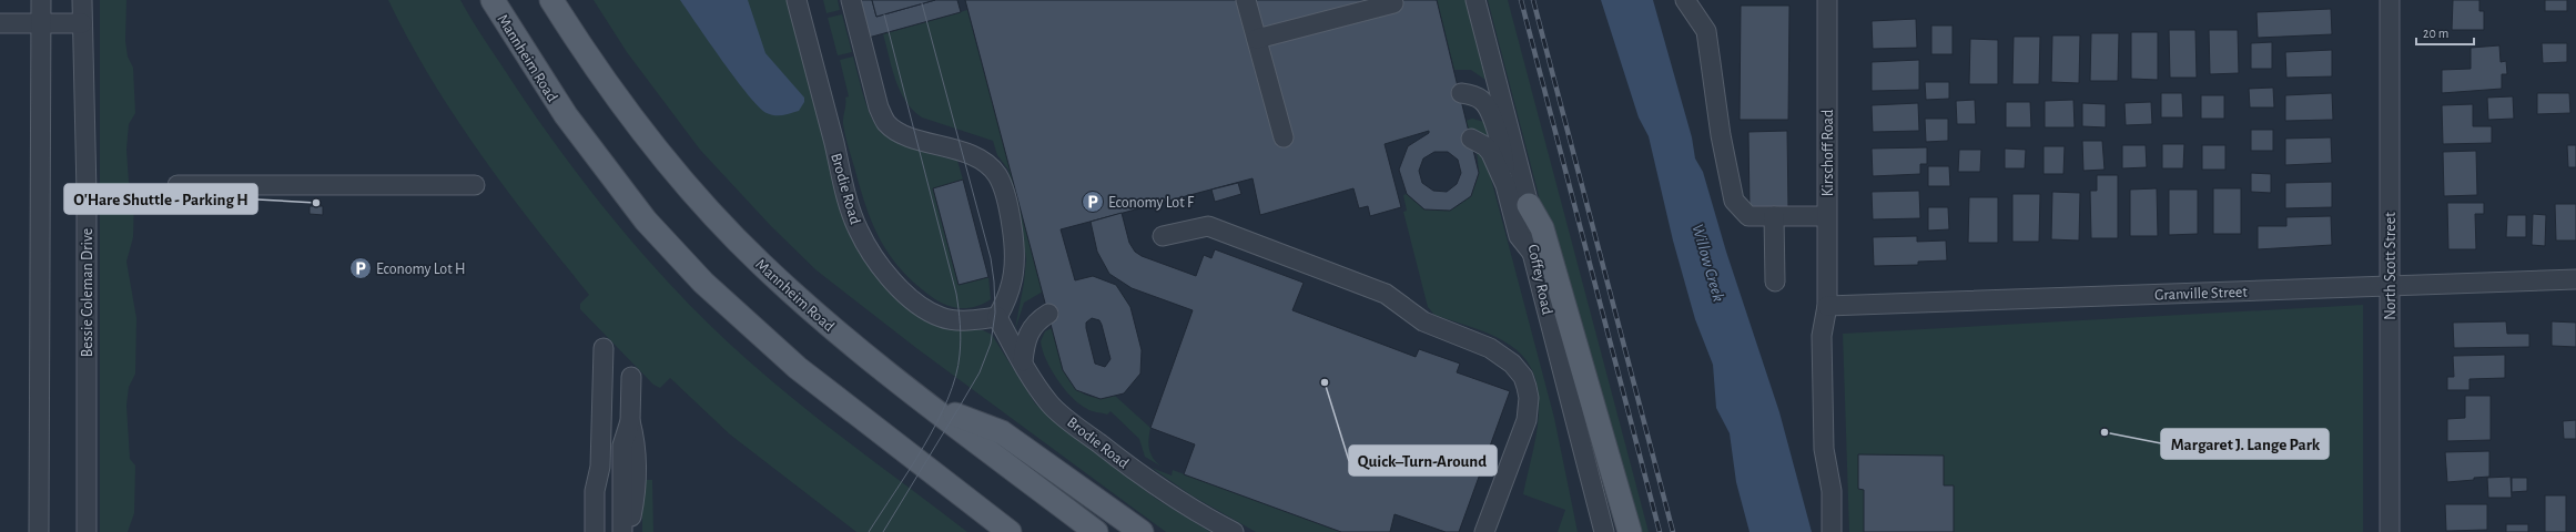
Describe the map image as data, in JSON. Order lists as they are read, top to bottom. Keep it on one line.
{"streets":{"main road":["Mannheim Road"],"street":["Kirschoff Road","Brodie Road","North Scott Street","Coffey Road","Bessie Coleman Drive","Granville Street"]},"crossings":[["Kirschoff Road","Granville Street"],["North Scott Street","Granville Street"]],"water":["Willow Creek"],"places":{"parking":["Economy Lot F","Economy Lot H"],"other":["O'Hare Shuttle - Parking H","Quick–Turn-Around","Margaret J. Lange Park"]},"scale_bar":"20 m"}
